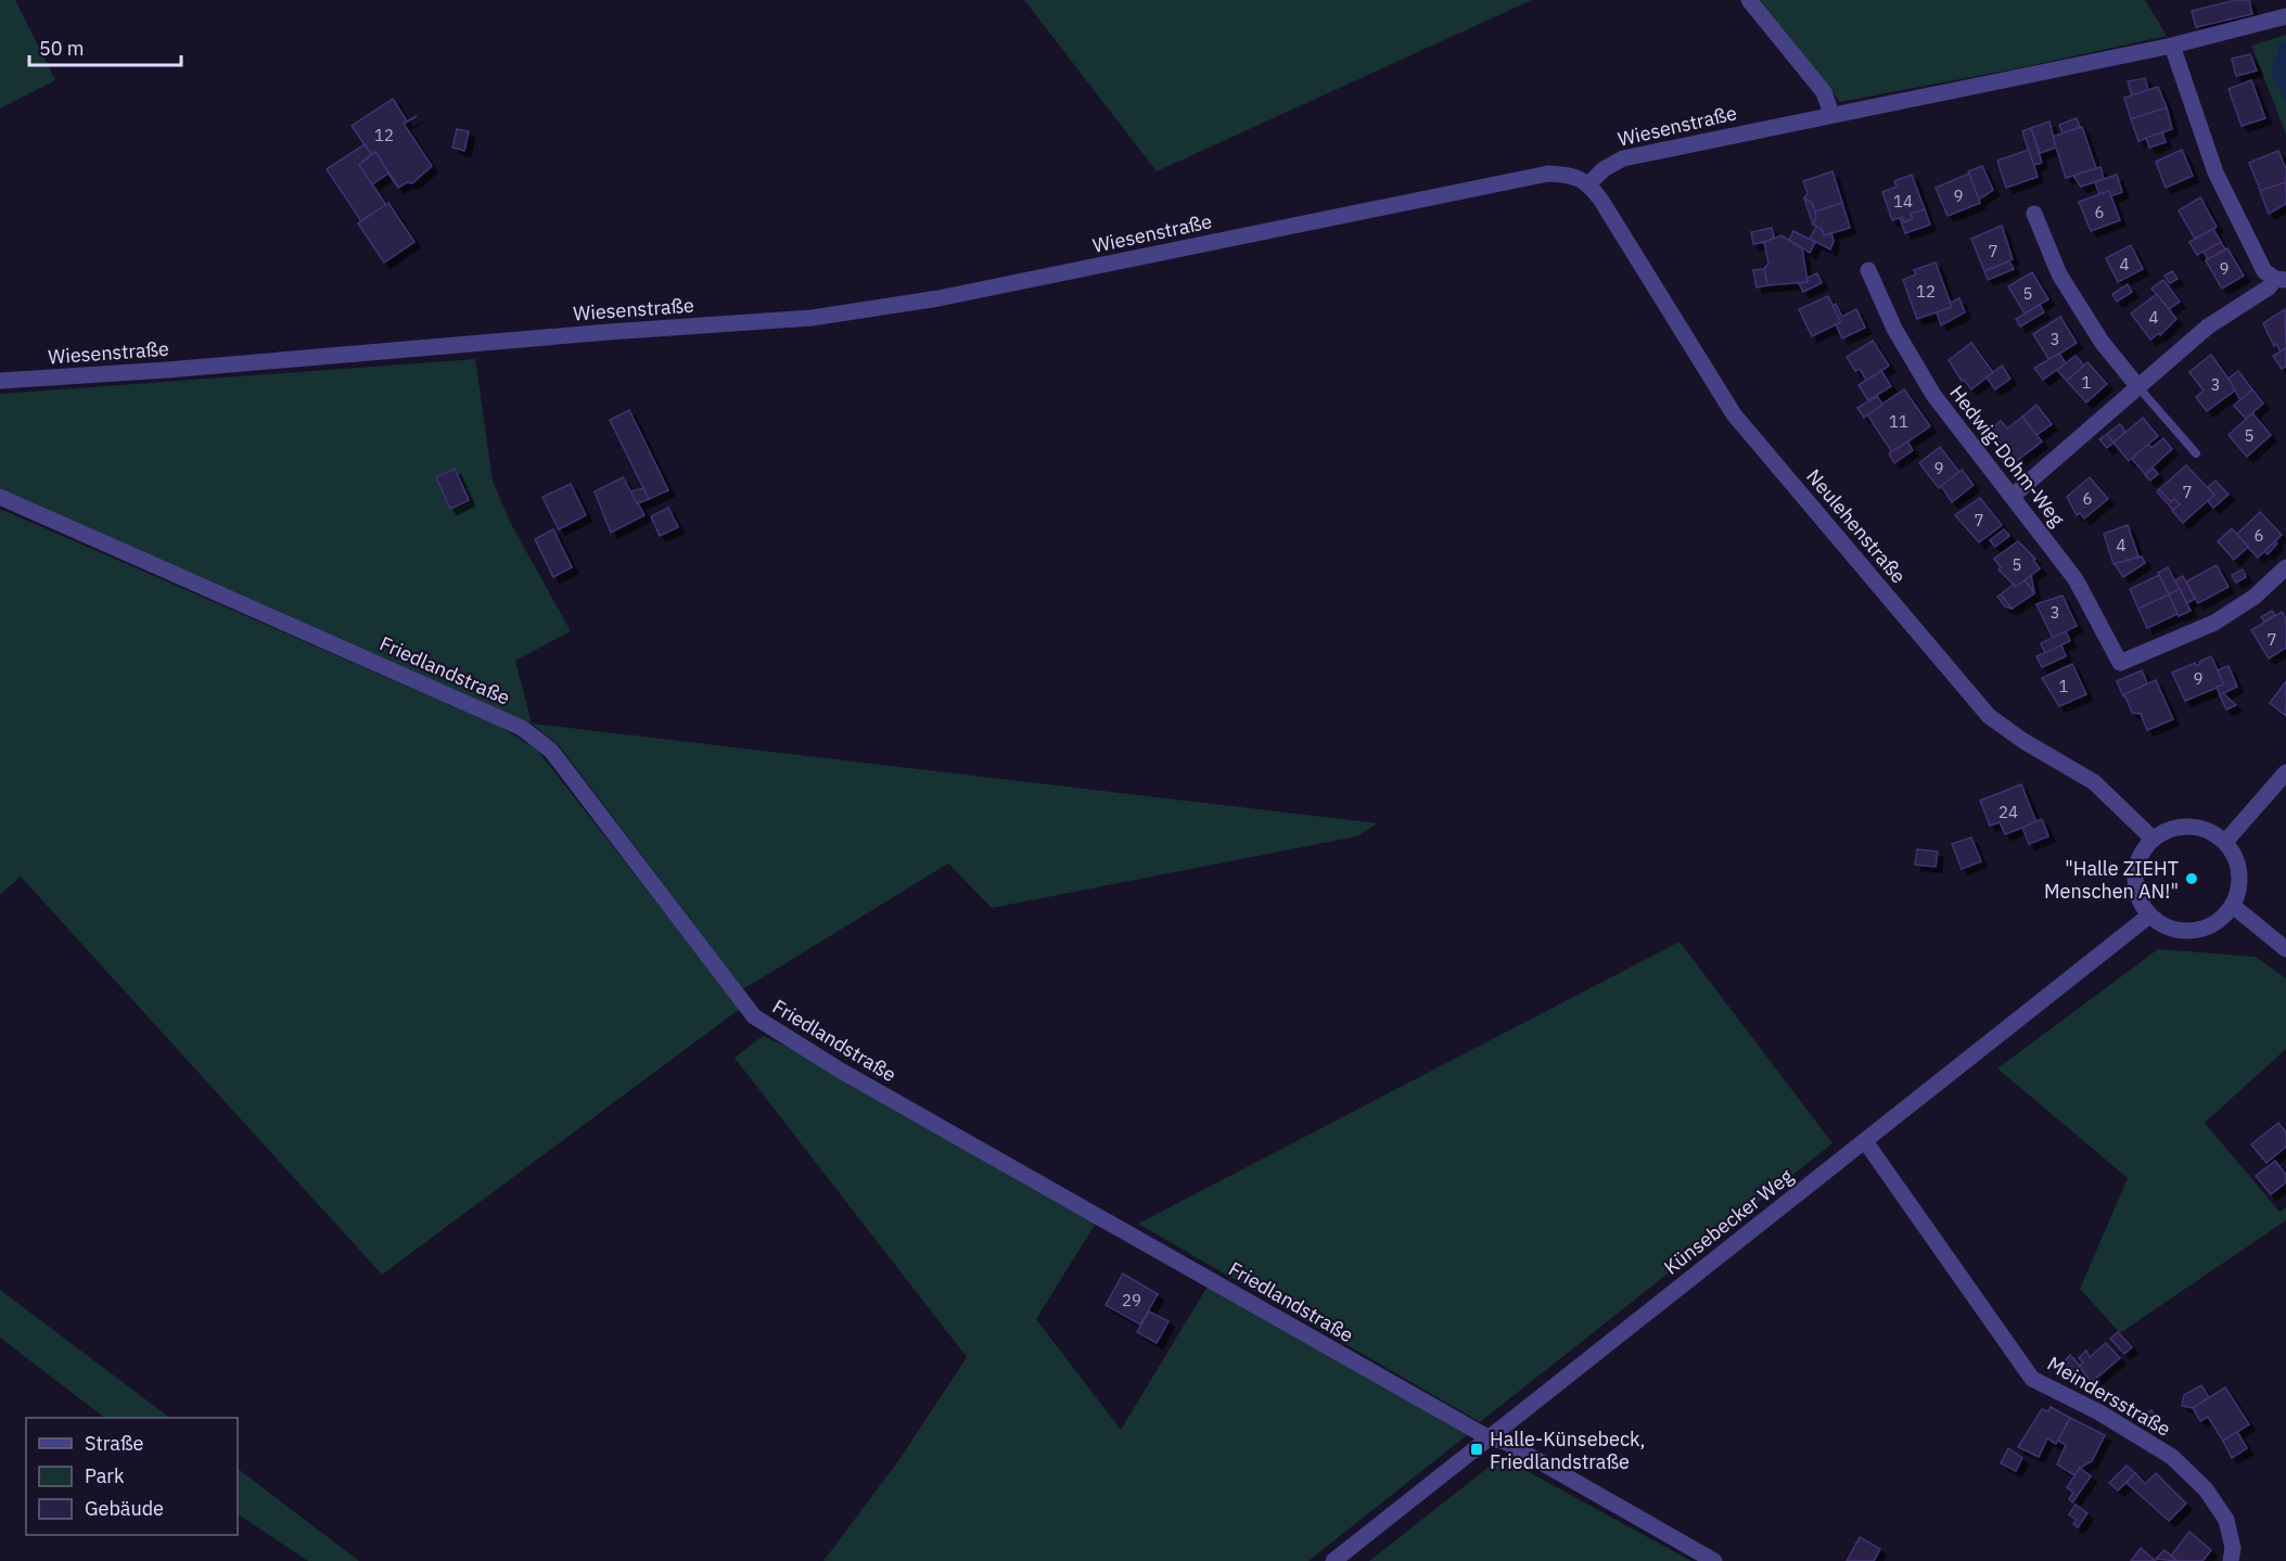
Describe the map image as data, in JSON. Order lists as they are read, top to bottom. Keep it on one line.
{"streets":{"street":["Wiesenstraße","Hedwig-Dohm-Weg","Neulehenstraße","Friedlandstraße","Künsebecker Weg","Meindersstraße"]},"crossings":[["Wiesenstraße","Neulehenstraße"],["Neulehenstraße","Künsebecker Weg"],["Friedlandstraße","Künsebecker Weg"],["Künsebecker Weg","Meindersstraße"]],"places":{"other":["\"Halle ZIEHT Menschen AN!\""],"transit":["Halle-Künsebeck, Friedlandstraße"]},"house_numbers":["12","9","14","6","7","4","9","12","5","4","3","1","3","11","5","9","7","6","7","6","4","5","3","7","9","1","24","29"],"legend":["Straße","Park","Gebäude"],"scale_bar":"50 m"}
